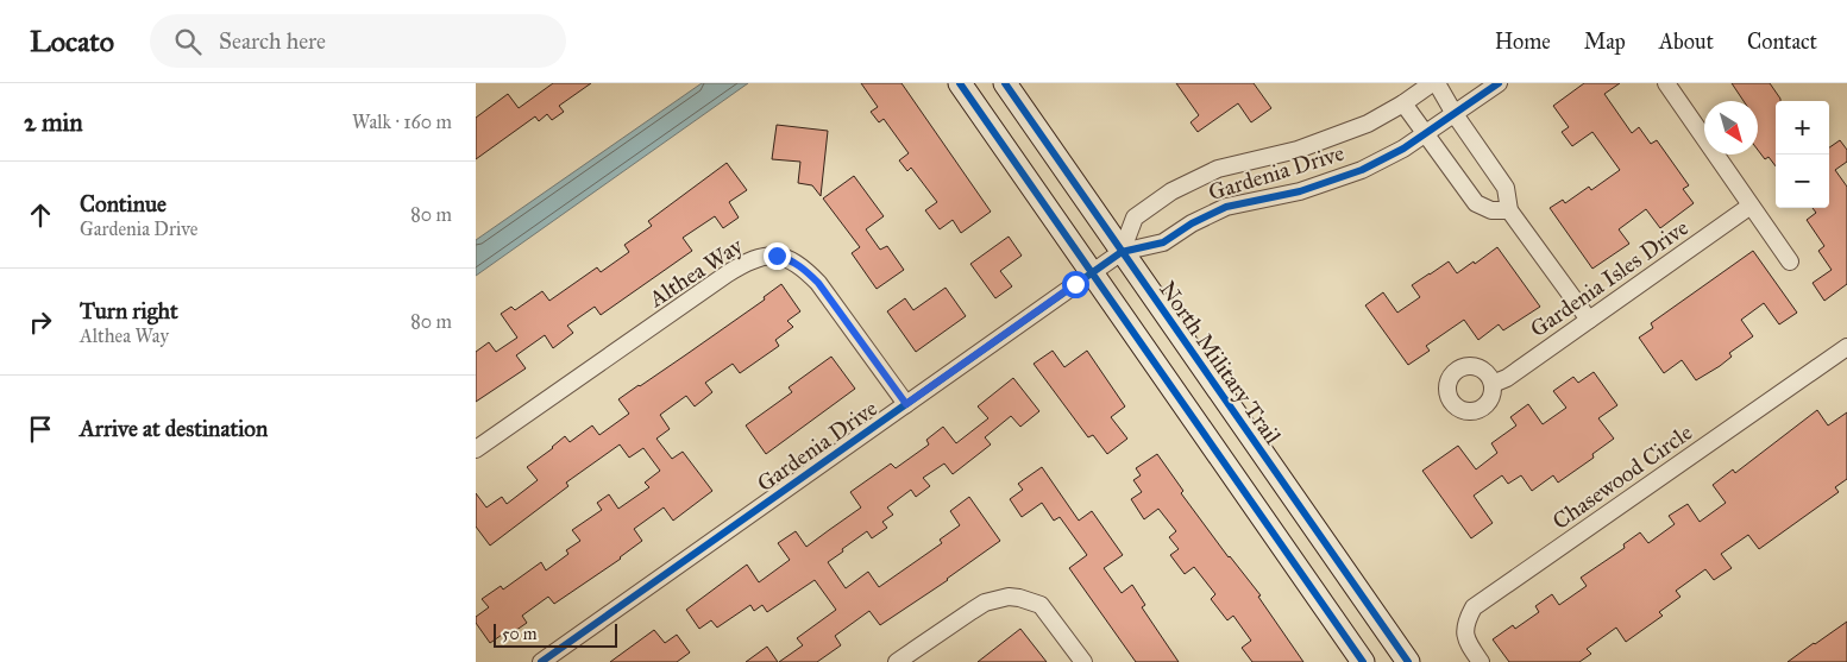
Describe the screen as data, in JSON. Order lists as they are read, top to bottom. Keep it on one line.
{"streets":{"main road":["North Military Trail"],"street":["Gardenia Drive","Althea Way","Gardenia Isles Drive","Chasewood Circle"]},"crossings":[["Gardenia Drive","Althea Way"],["Gardenia Drive","North Military Trail"]],"scale_bar":"50 m","north":"bottom right","page":{"header":"Locato","search":"Search here","nav":["Home","Map","About","Contact"],"heading":["2 min","Walk · 160 m"],"map_buttons":["+","−"],"list":[["Continue","Gardenia Drive","80 m"],["Turn right","Althea Way","80 m"],"Arrive at destination"],"scale":"50 m"}}
